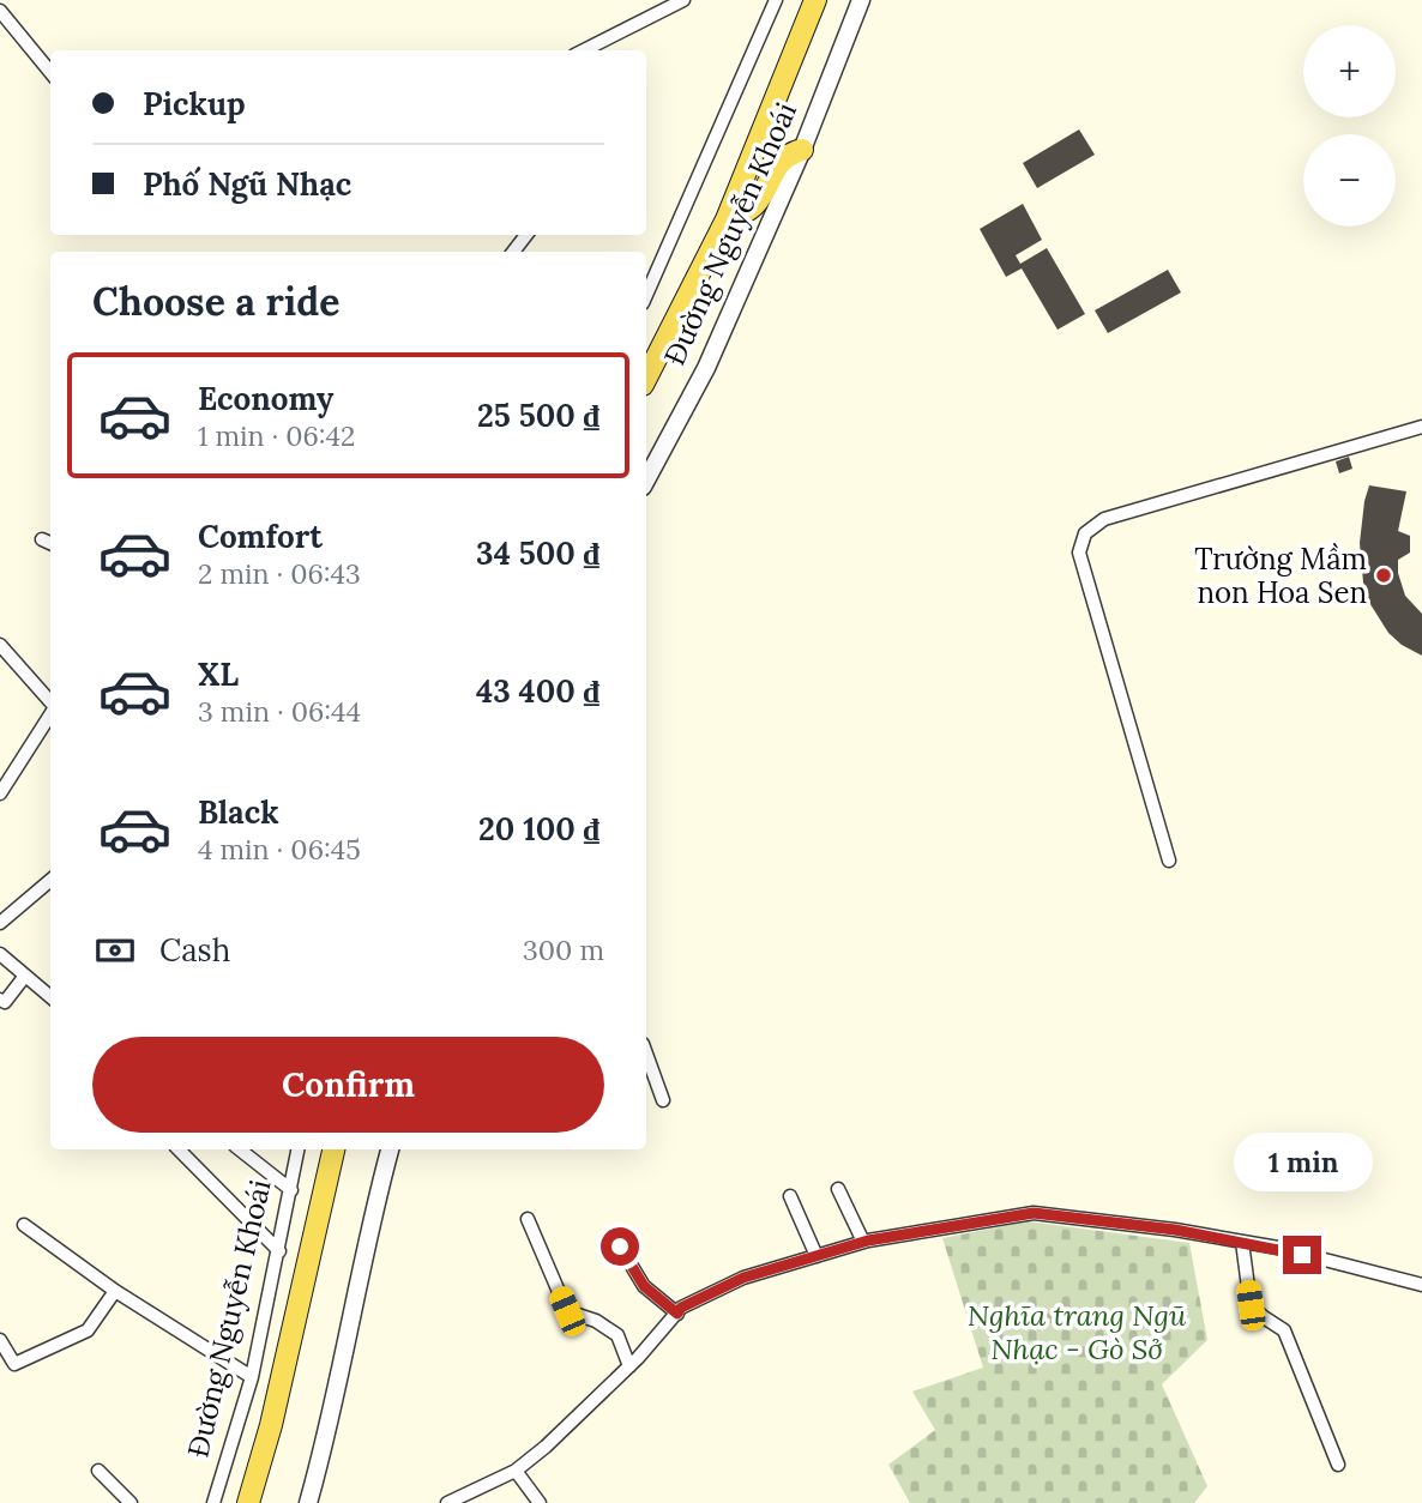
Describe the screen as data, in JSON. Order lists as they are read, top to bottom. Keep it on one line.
{"streets":{"main road":["Đường Nguyễn Khoái"]},"parks":["Nghĩa trang Ngũ Nhạc - Gò Sở"],"places":["Trường Mầm non Hoa Sen"],"page":{"map_buttons":["+","−"],"banner":["Pickup","Phố Ngũ Nhạc"],"heading":"Choose a ride","list":[{"name":"Economy","note":"1 min · 06:42","value":"25 500 ₫"},{"name":"Comfort","note":"2 min · 06:43","value":"34 500 ₫"},{"name":"XL","note":"3 min · 06:44","value":"43 400 ₫"},{"name":"Black","note":"4 min · 06:45","value":"20 100 ₫"}],"pay":["Cash","300 m"],"buttons":"Confirm","bubble":"1 min"}}
